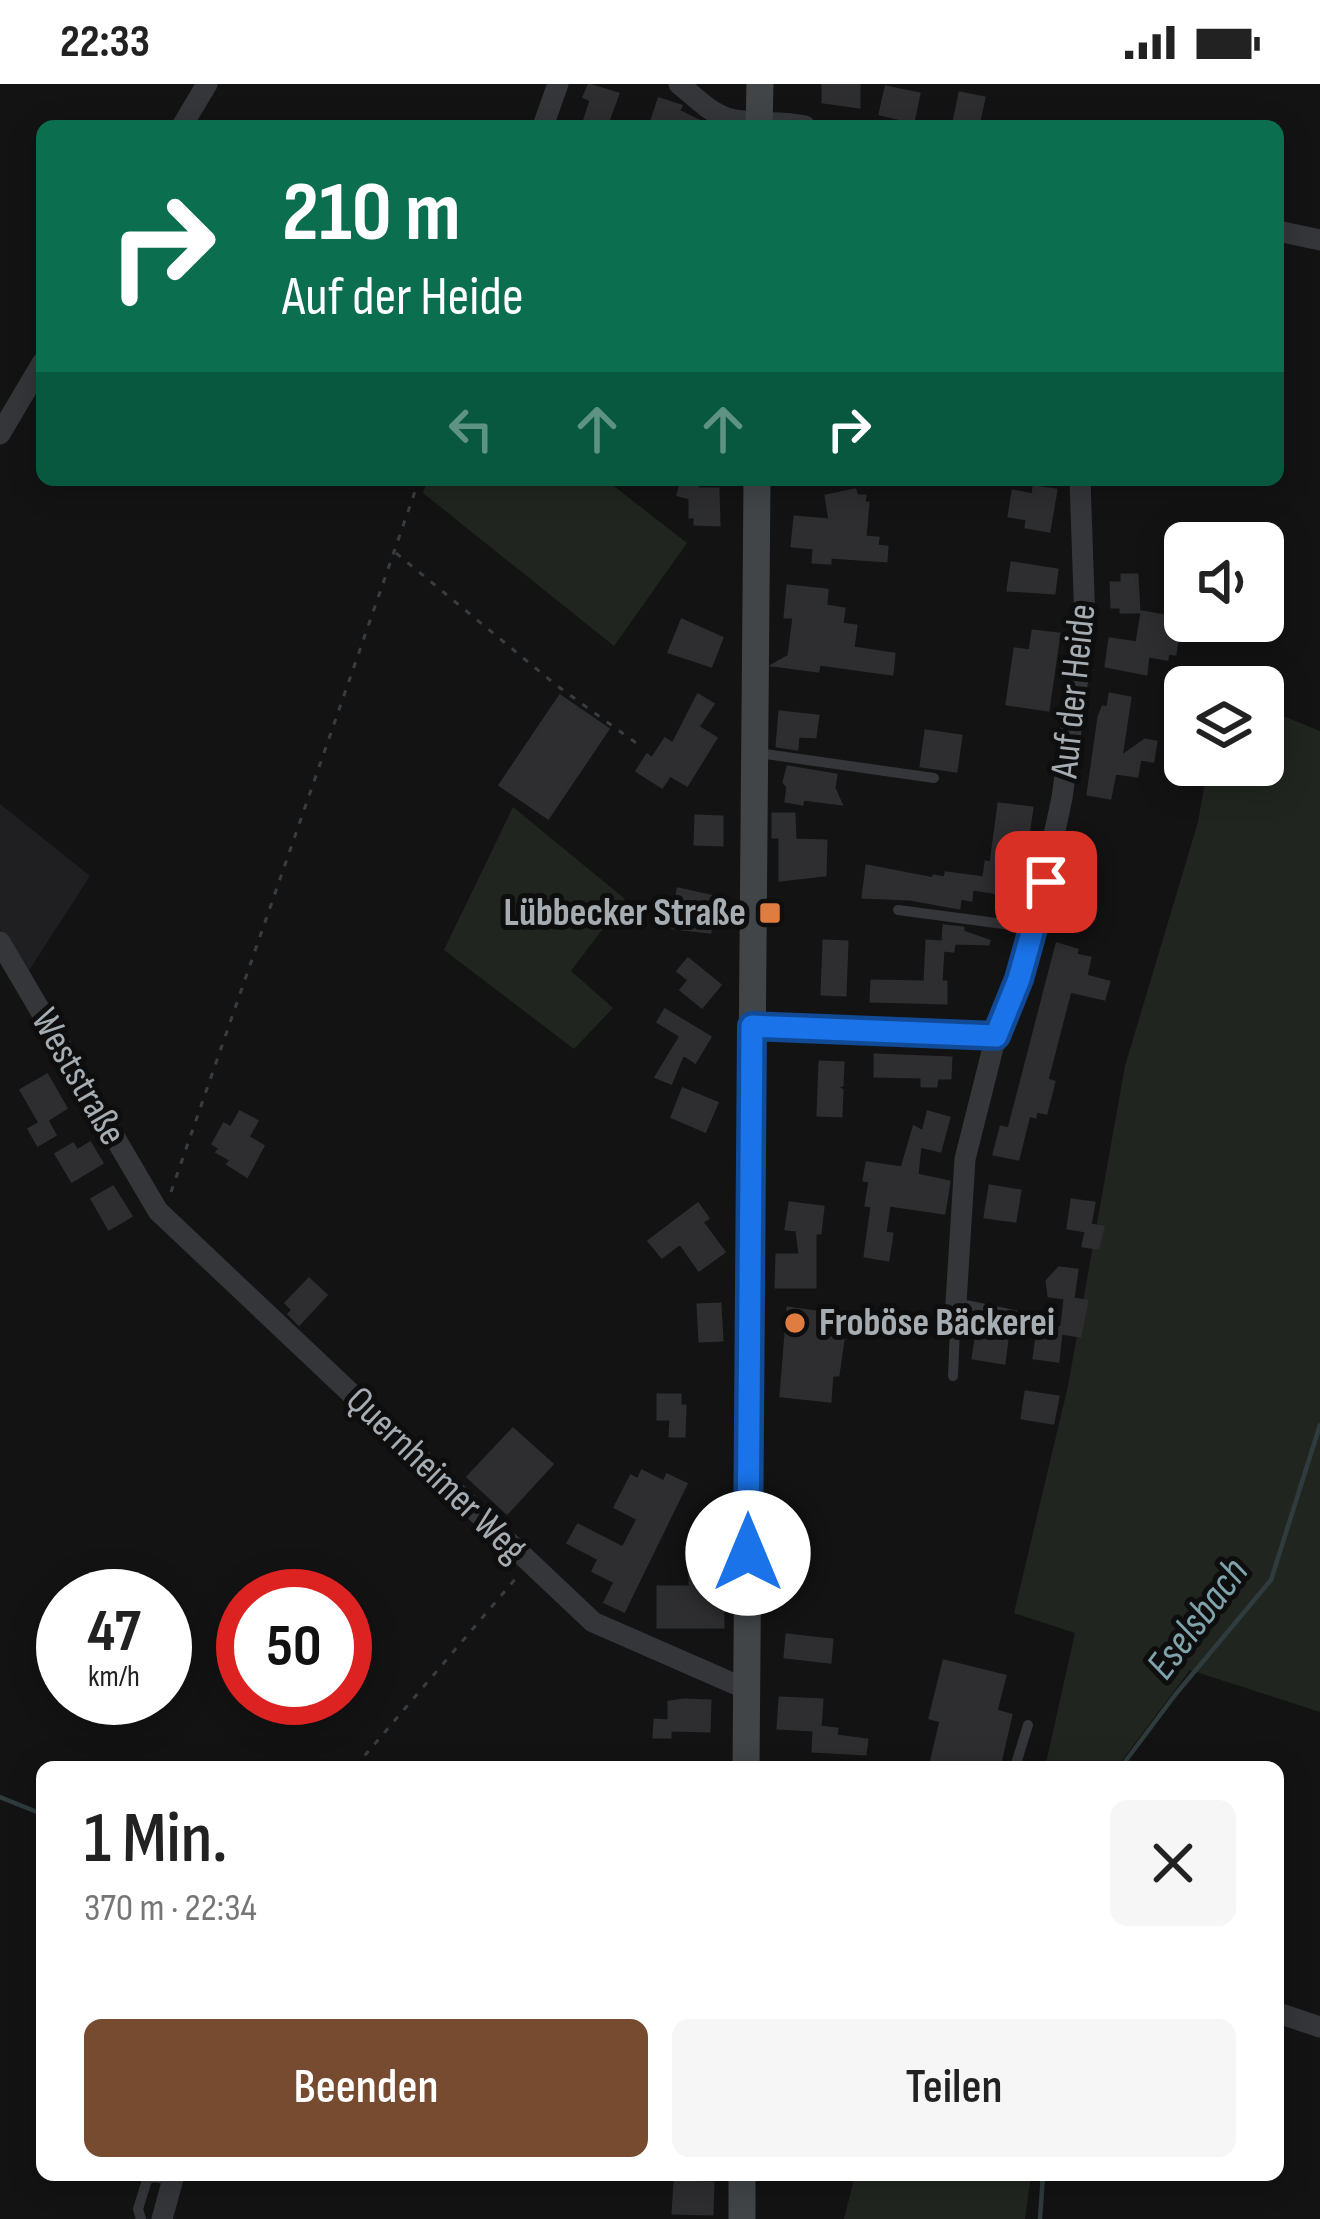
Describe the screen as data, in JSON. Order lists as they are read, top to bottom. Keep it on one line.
{"streets":{"street":["Auf der Heide","Weststraße","Quernheimer Weg"]},"crossings":[["Weststraße","Quernheimer Weg"]],"water":["Eselsbach"],"places":{"transit":["Lübbecker Straße"],"other":["Froböse Bäckerei"]},"page":{"status":"22:33","turn":["210 m","Auf der Heide"],"speed":"47 km/h","limit":"50","heading":["1 Min.","370 m · 22:34"],"buttons":["Beenden","Teilen"]}}
